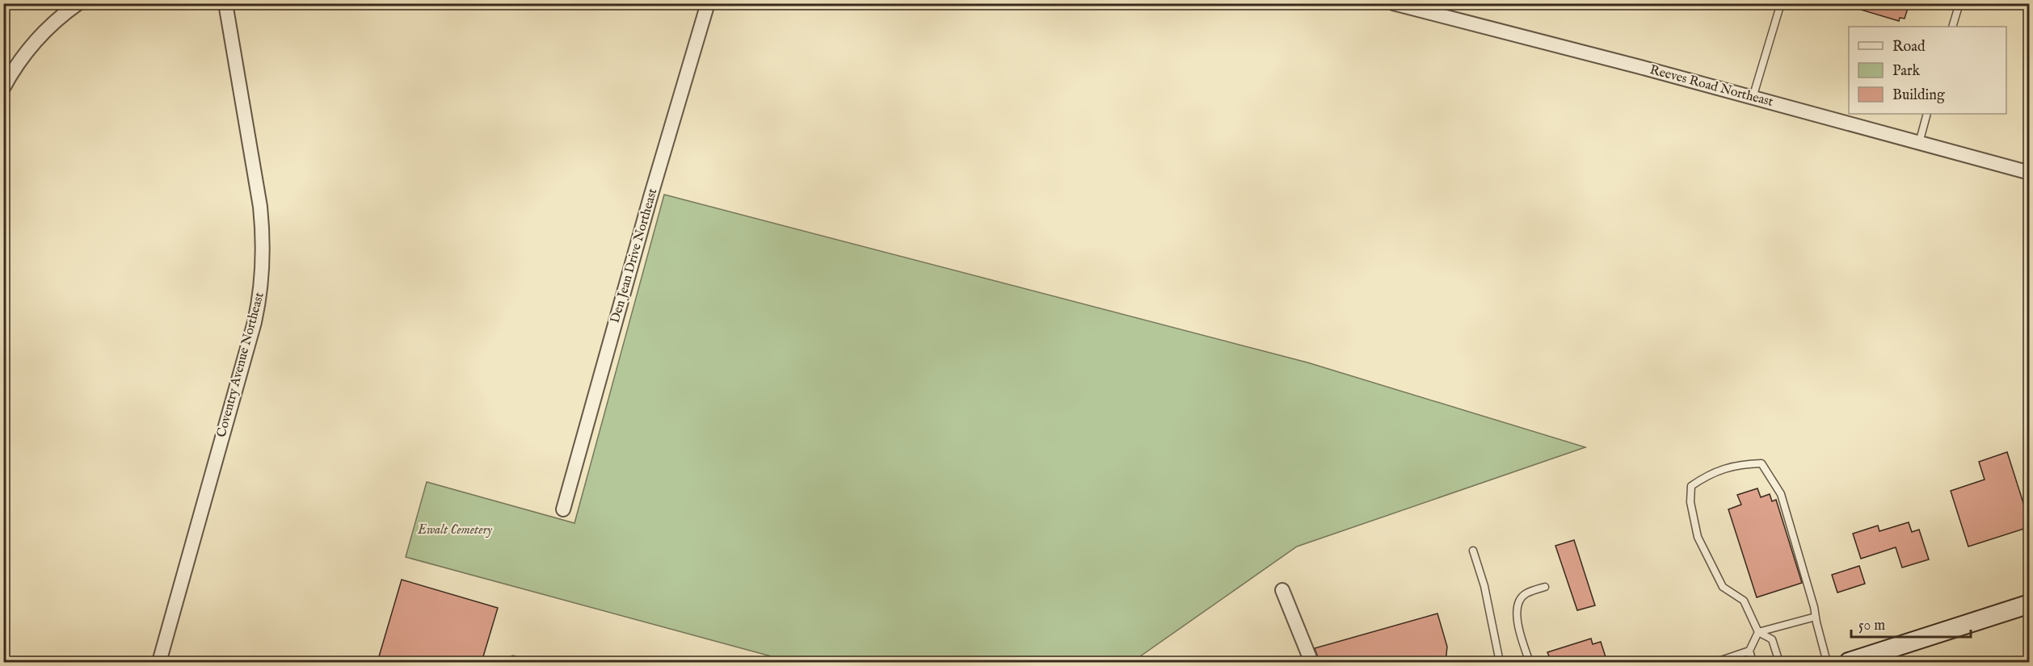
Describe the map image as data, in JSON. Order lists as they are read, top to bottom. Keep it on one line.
{"streets":{"street":["Reeves Road Northeast","Den Jean Drive Northeast","Coventry Avenue Northeast"]},"parks":["Ewalt Cemetery"],"legend":["Road","Park","Building"],"scale_bar":"50 m"}
